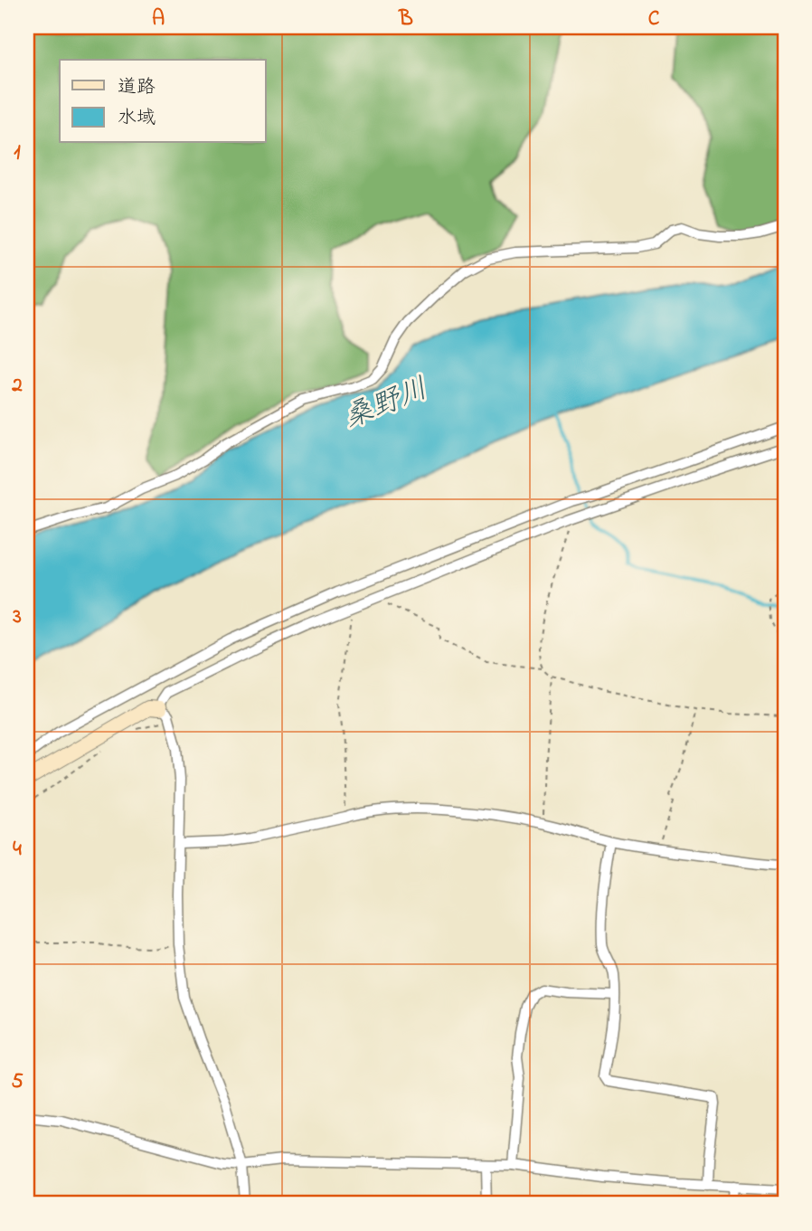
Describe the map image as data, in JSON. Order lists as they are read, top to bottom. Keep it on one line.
{"water":["桑野川"],"legend":["道路","水域"],"grid":{"columns":["A","B","C"],"rows":["1","2","3","4","5"]}}
